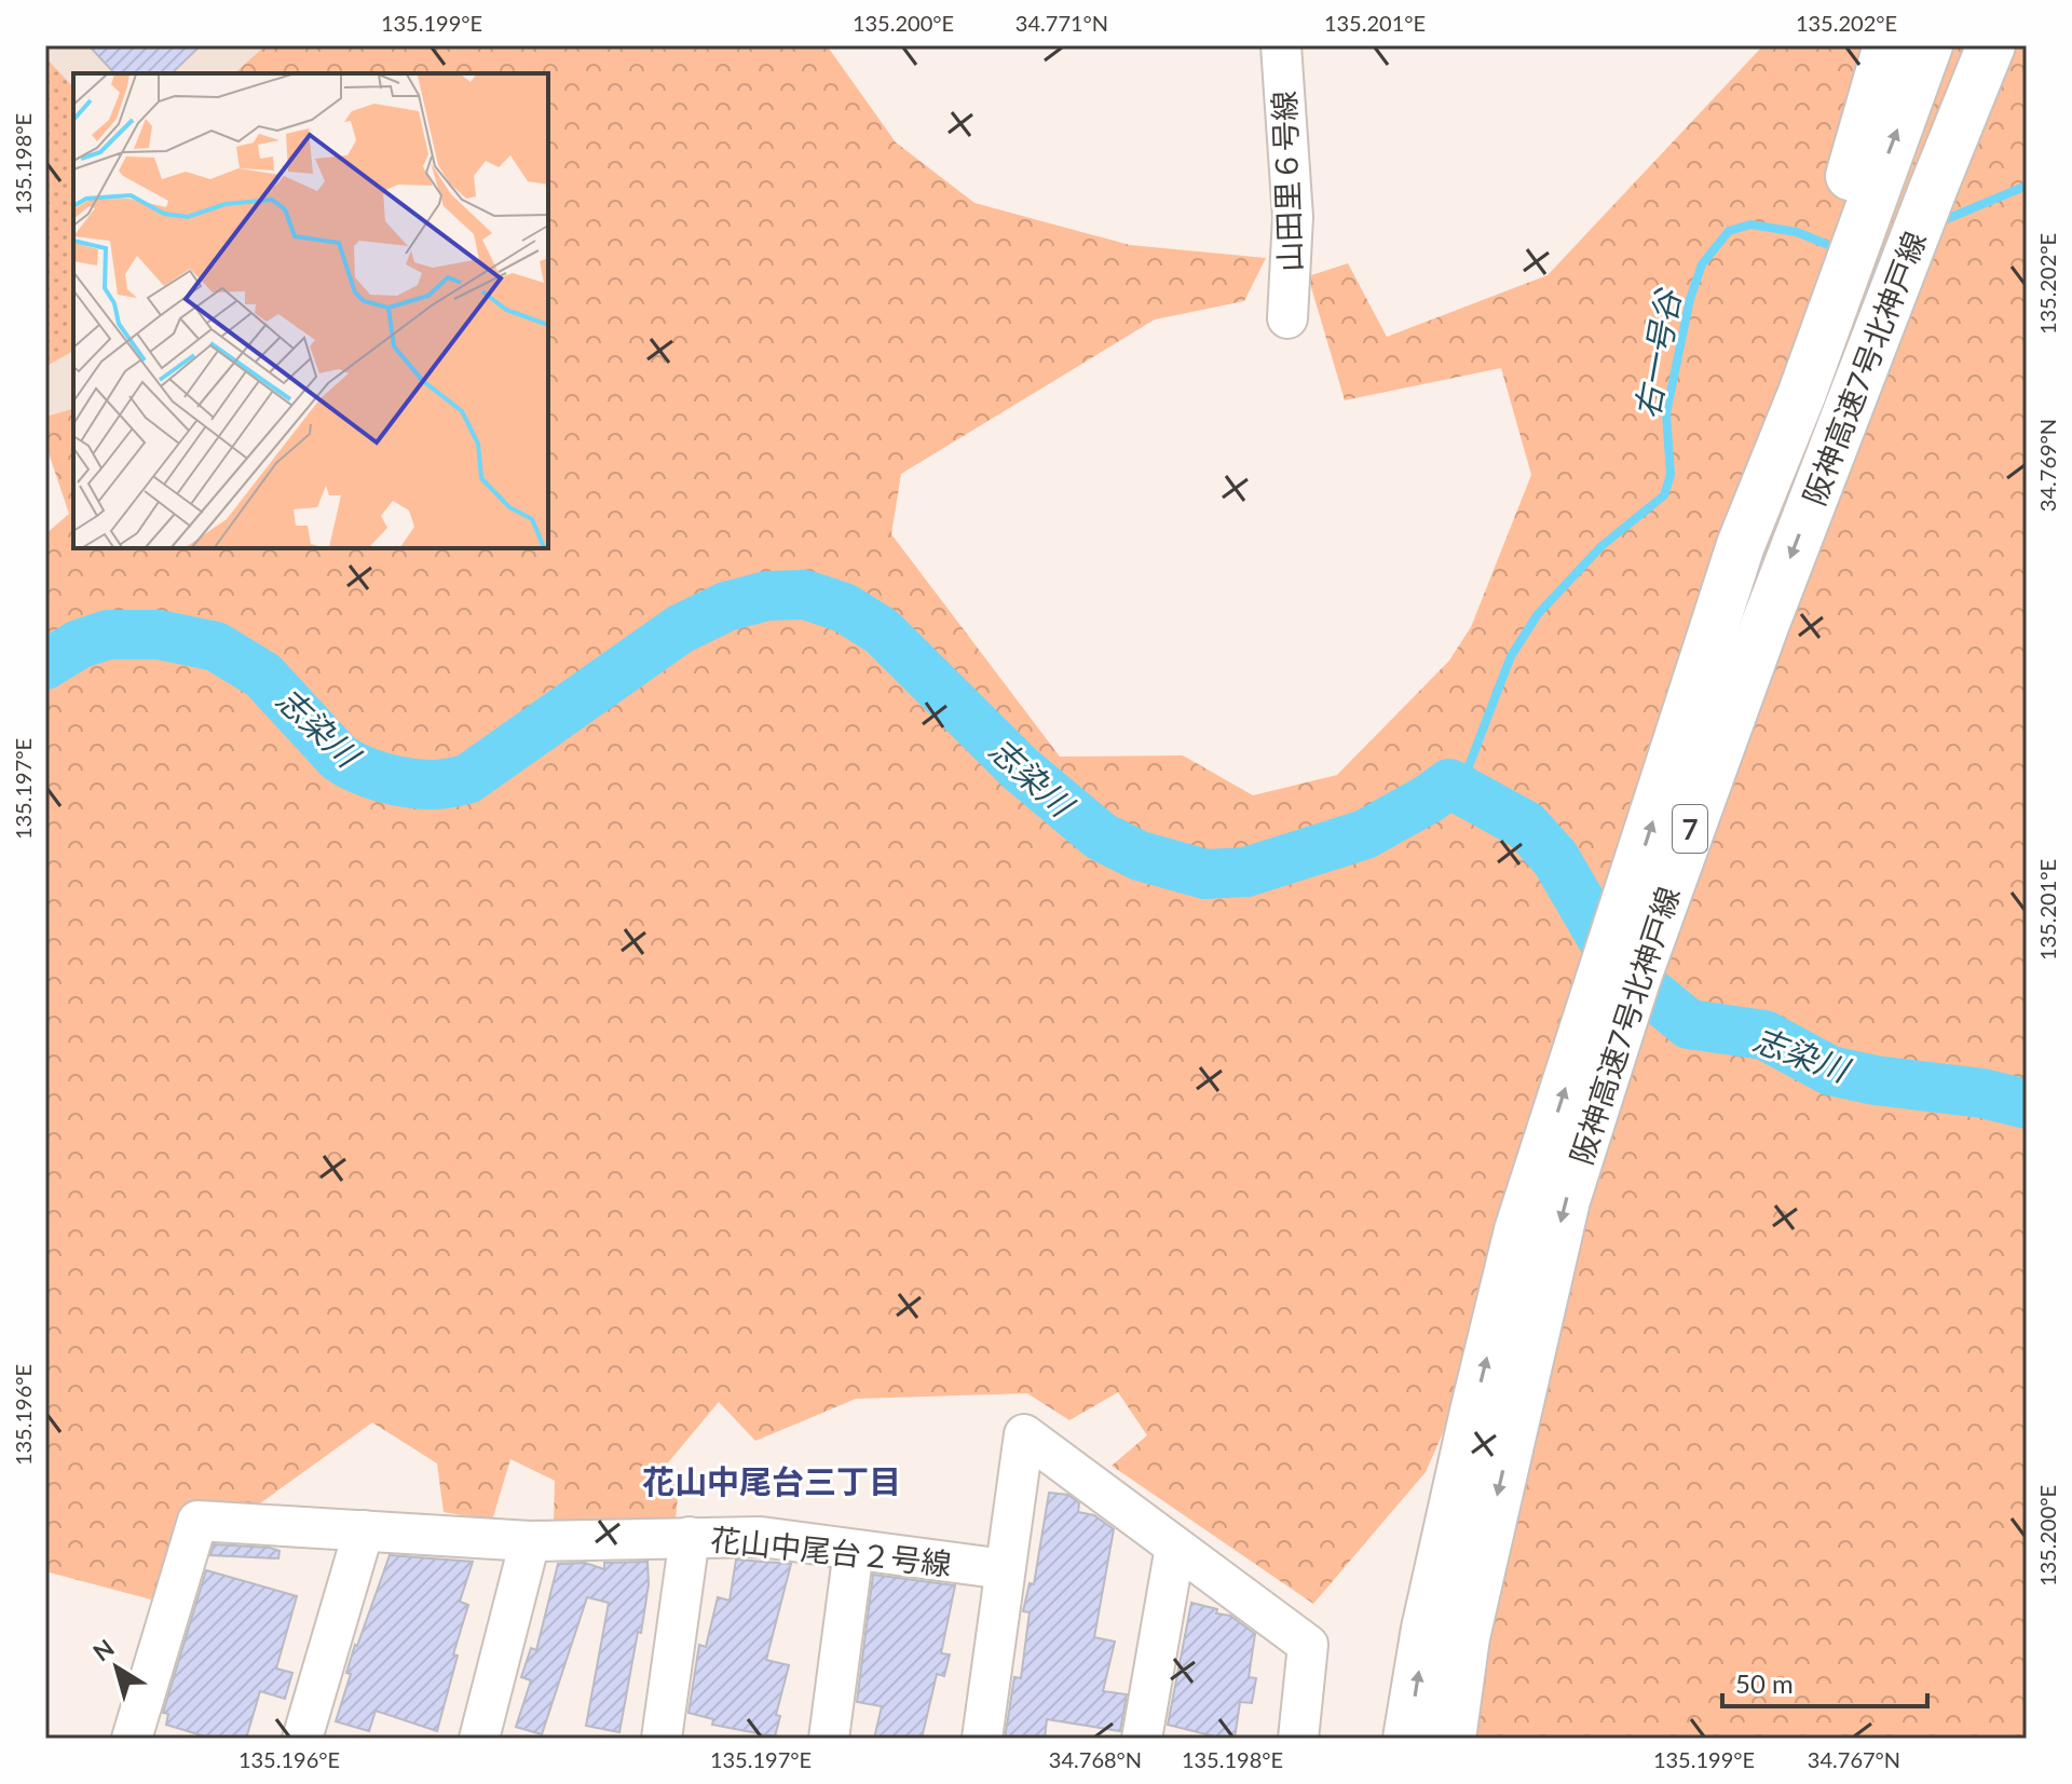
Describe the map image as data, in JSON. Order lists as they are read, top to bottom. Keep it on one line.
{"streets":{"highway":["阪神高速7号北神戸線","7"],"street":["山田里６号線","花山中尾台２号線"]},"districts":["花山中尾台三丁目"],"water":["右一号谷","志染川"],"scale_bar":"50 m","north":"top left","coordinates":["135.199°E","135.200°E","34.771°N","135.201°E","135.202°E","135.198°E","34.769°N","135.197°E","135.196°E","34.768°N","34.767°N"]}
